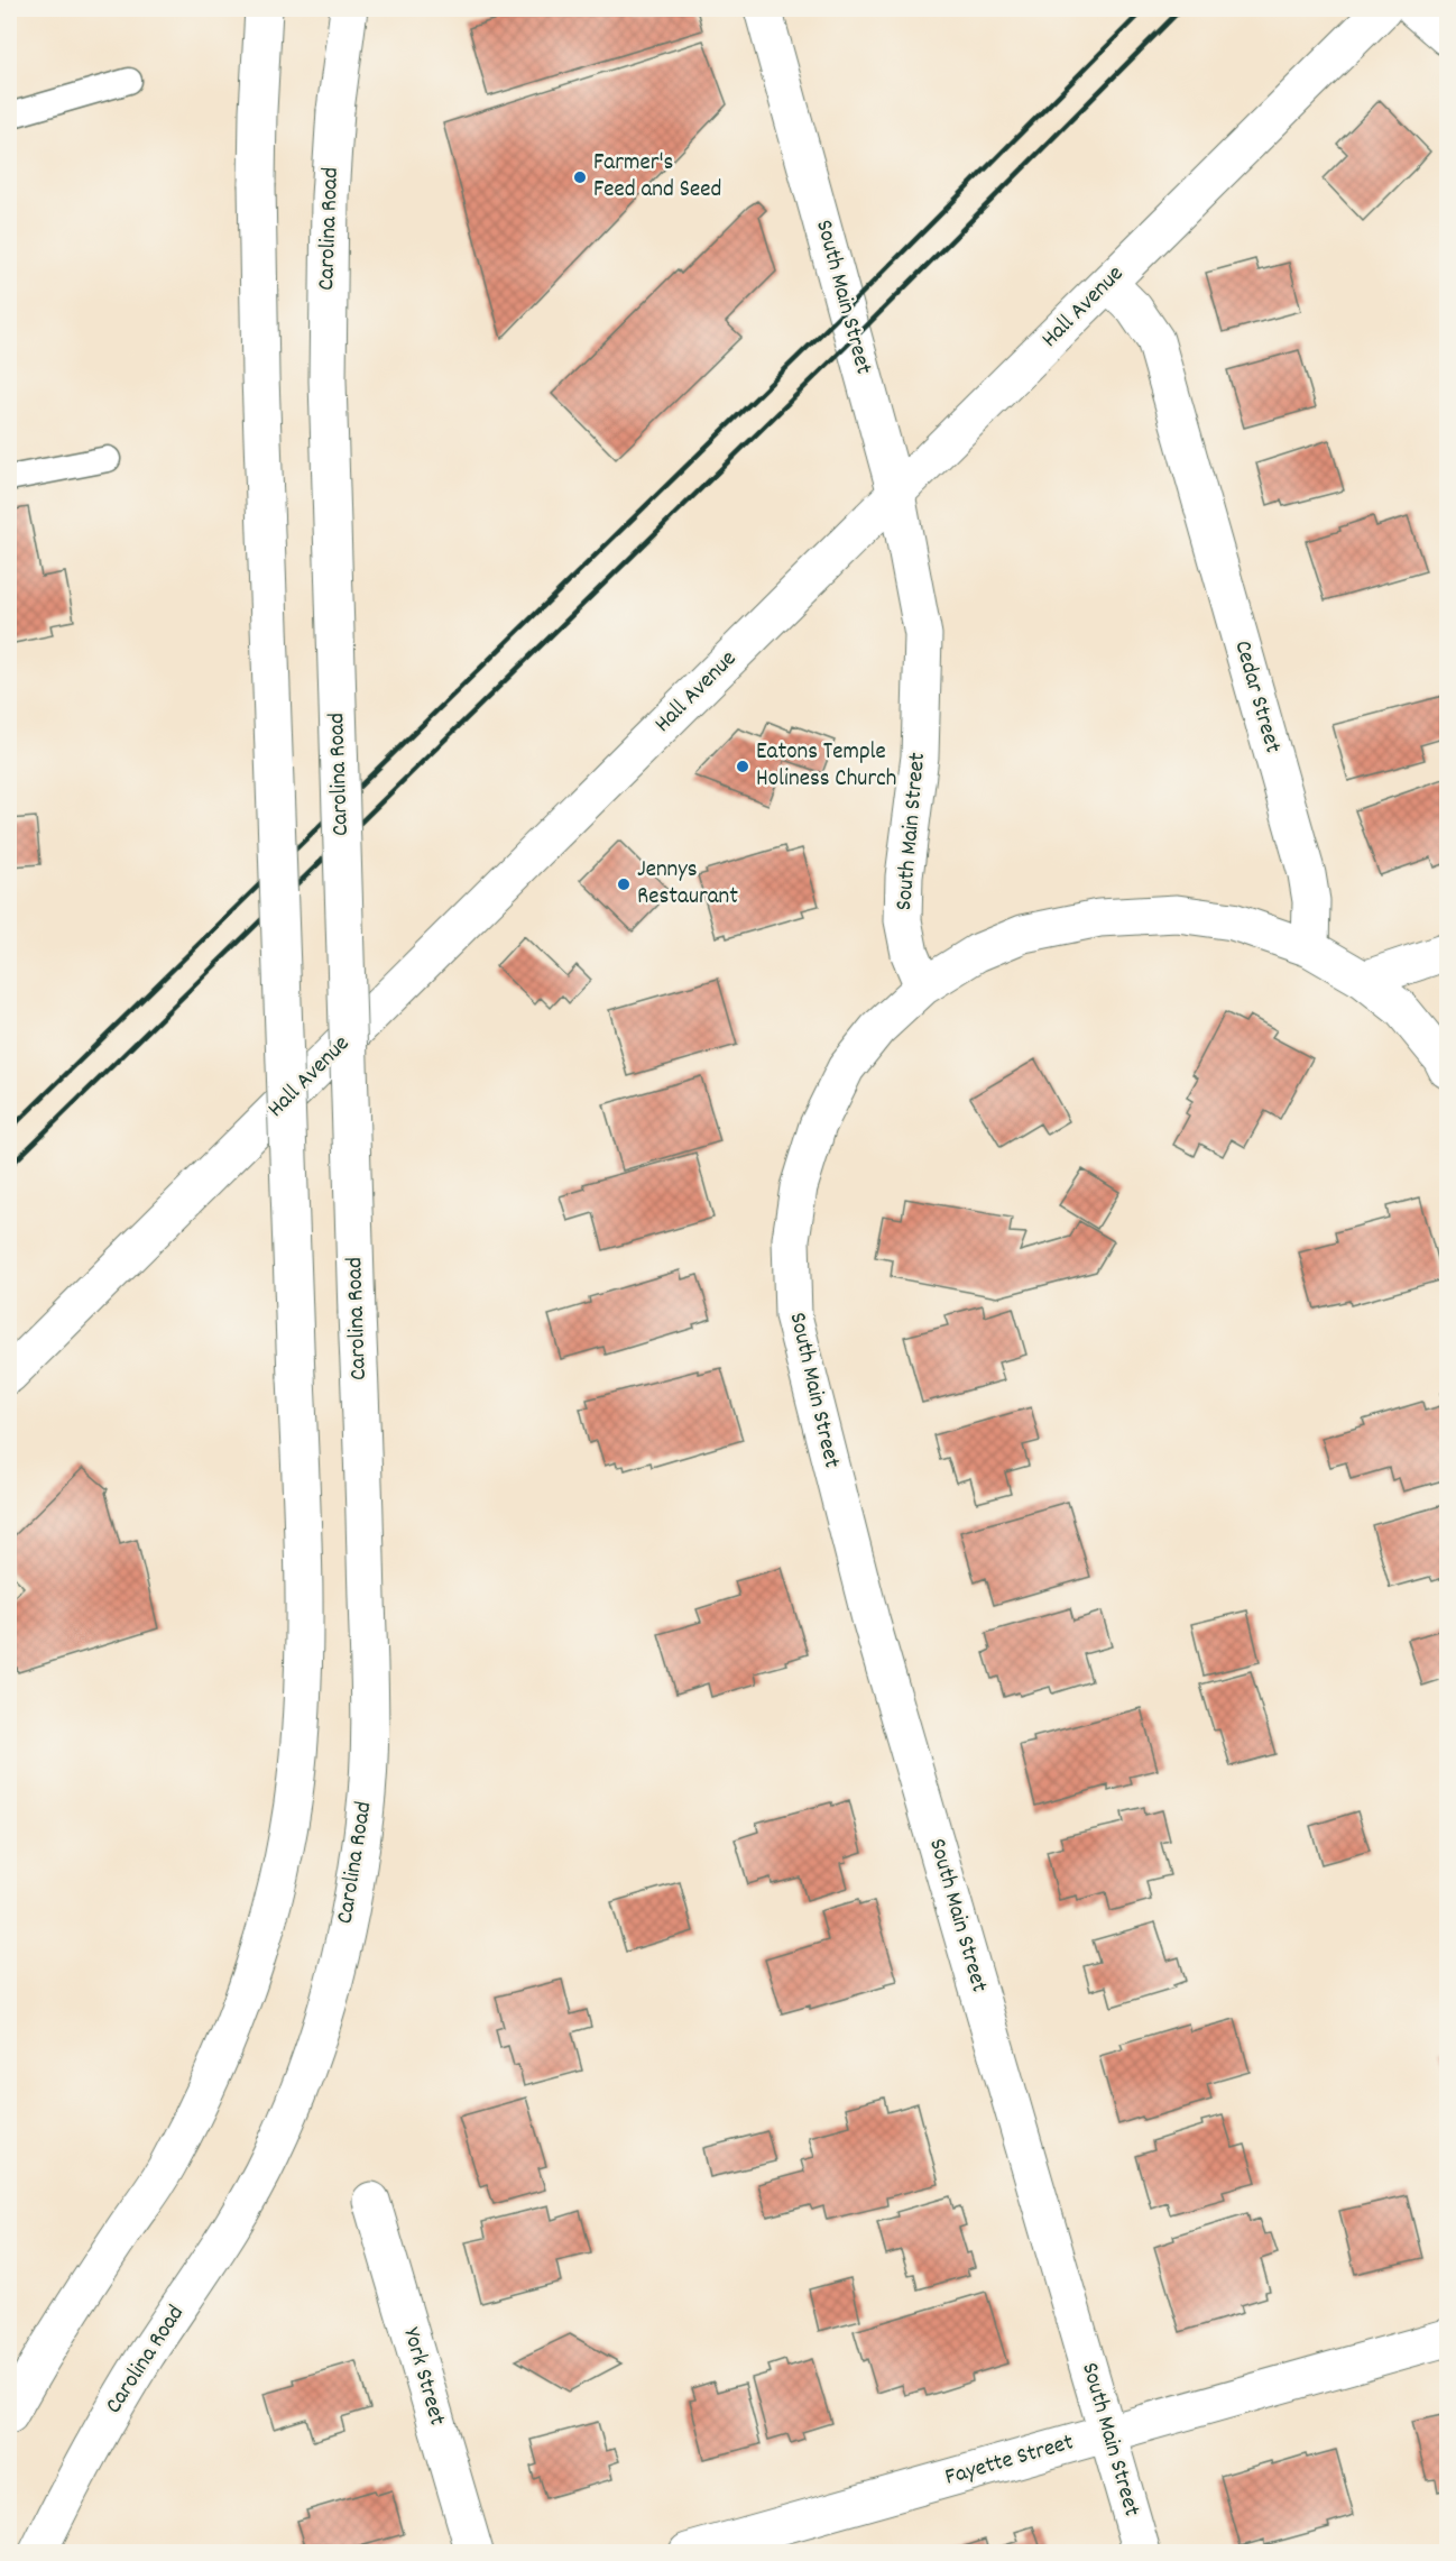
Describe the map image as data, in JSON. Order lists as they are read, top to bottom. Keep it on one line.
{"streets":{"street":["Carolina Road","South Main Street","Hall Avenue","Cedar Street","York Street","Fayette Street"]},"crossings":[["South Main Street","Hall Avenue"],["South Main Street","Fayette Street"],["Hall Avenue","Cedar Street"]],"places":["Farmer's Feed and Seed","Eatons Temple Holiness Church","Jennys Restaurant"]}
